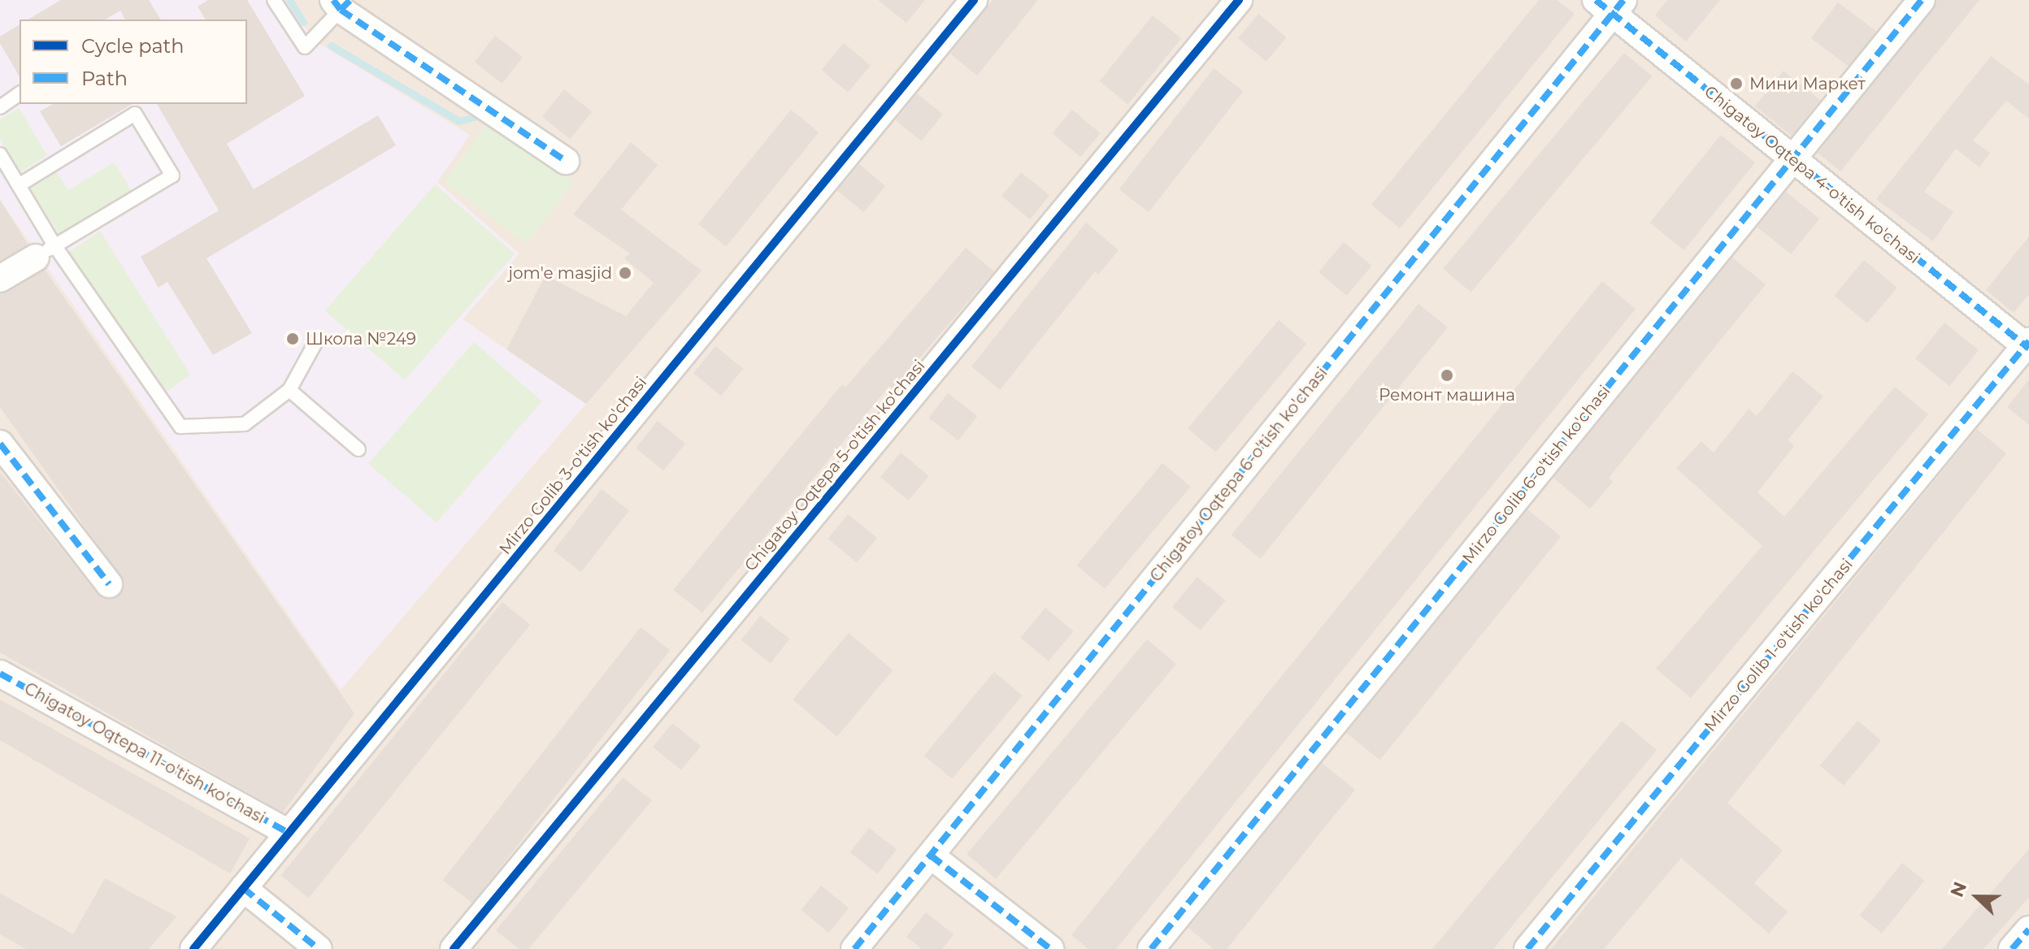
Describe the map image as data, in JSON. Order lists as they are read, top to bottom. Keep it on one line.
{"streets":{"street":["Chigatoy Oqtepa 4-o'tish ko'chasi","Mirzo Golib 3-o'tish ko'chasi","Chigatoy Oqtepa 5-o'tish ko'chasi","Chigatoy Oqtepa 6-o'tish ko'chasi","Mirzo Golib 6-o'tish ko'chasi","Mirzo Golib 1-o'tish ko'chasi","Chigatoy Oqtepa 11-o'tish ko'chasi"]},"crossings":[["Chigatoy Oqtepa 4-o'tish ko'chasi","Chigatoy Oqtepa 6-o'tish ko'chasi"],["Chigatoy Oqtepa 4-o'tish ko'chasi","Mirzo Golib 6-o'tish ko'chasi"],["Chigatoy Oqtepa 4-o'tish ko'chasi","Mirzo Golib 1-o'tish ko'chasi"],["Mirzo Golib 3-o'tish ko'chasi","Chigatoy Oqtepa 11-o'tish ko'chasi"]],"places":["Мини Маркет","jom'e masjid","Школа №249","Ремонт машина"],"legend":["Cycle path","Path"],"north":"left"}
